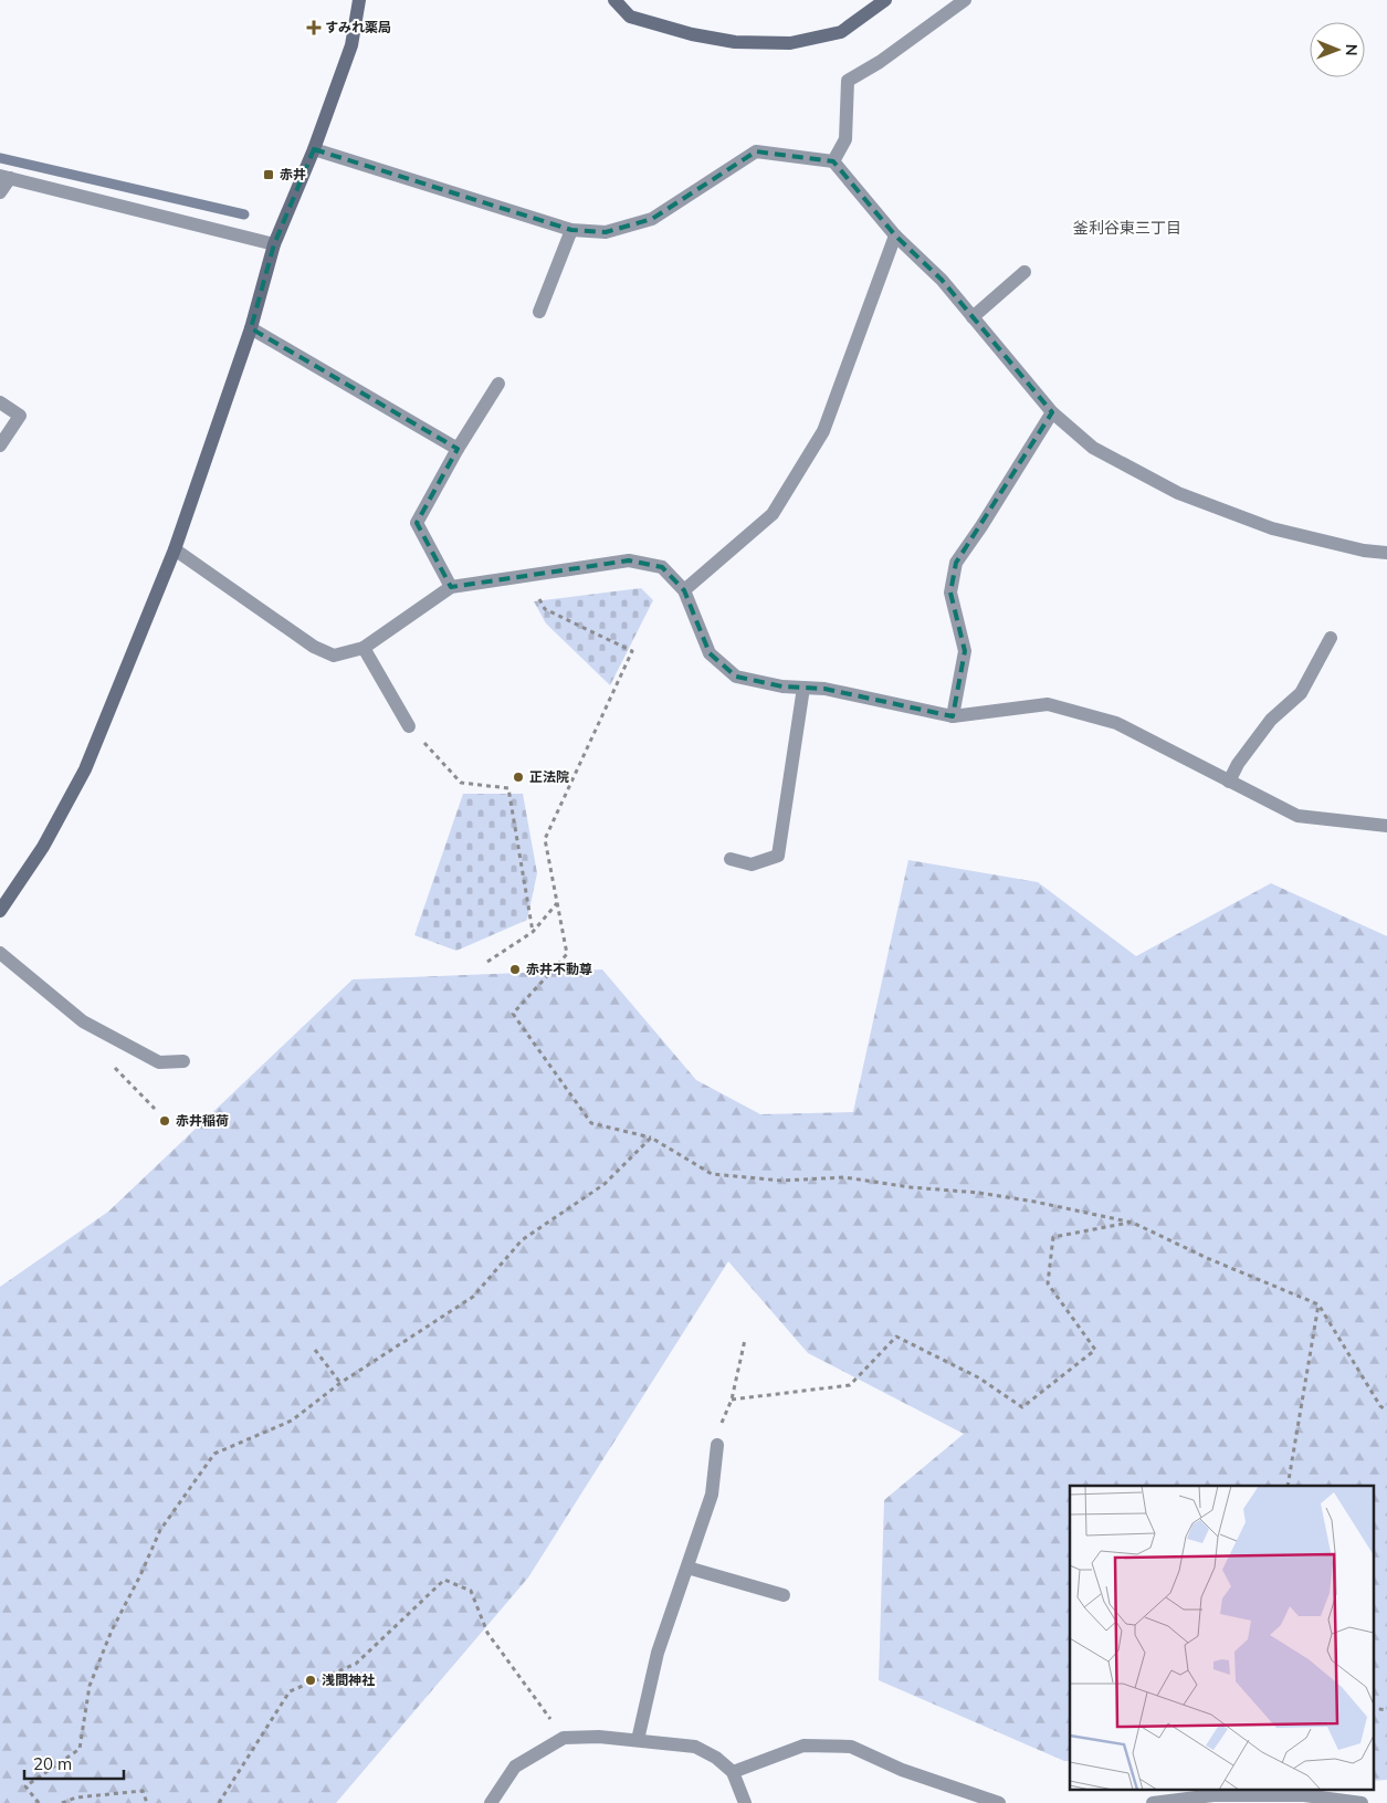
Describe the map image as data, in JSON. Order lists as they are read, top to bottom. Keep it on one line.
{"districts":["釜利谷東三丁目"],"places":{"health":["すみれ薬局"],"transit":["赤井"],"other":["正法院","赤井不動尊","赤井稲荷","浅間神社"]},"scale_bar":"20 m","north":"right"}
